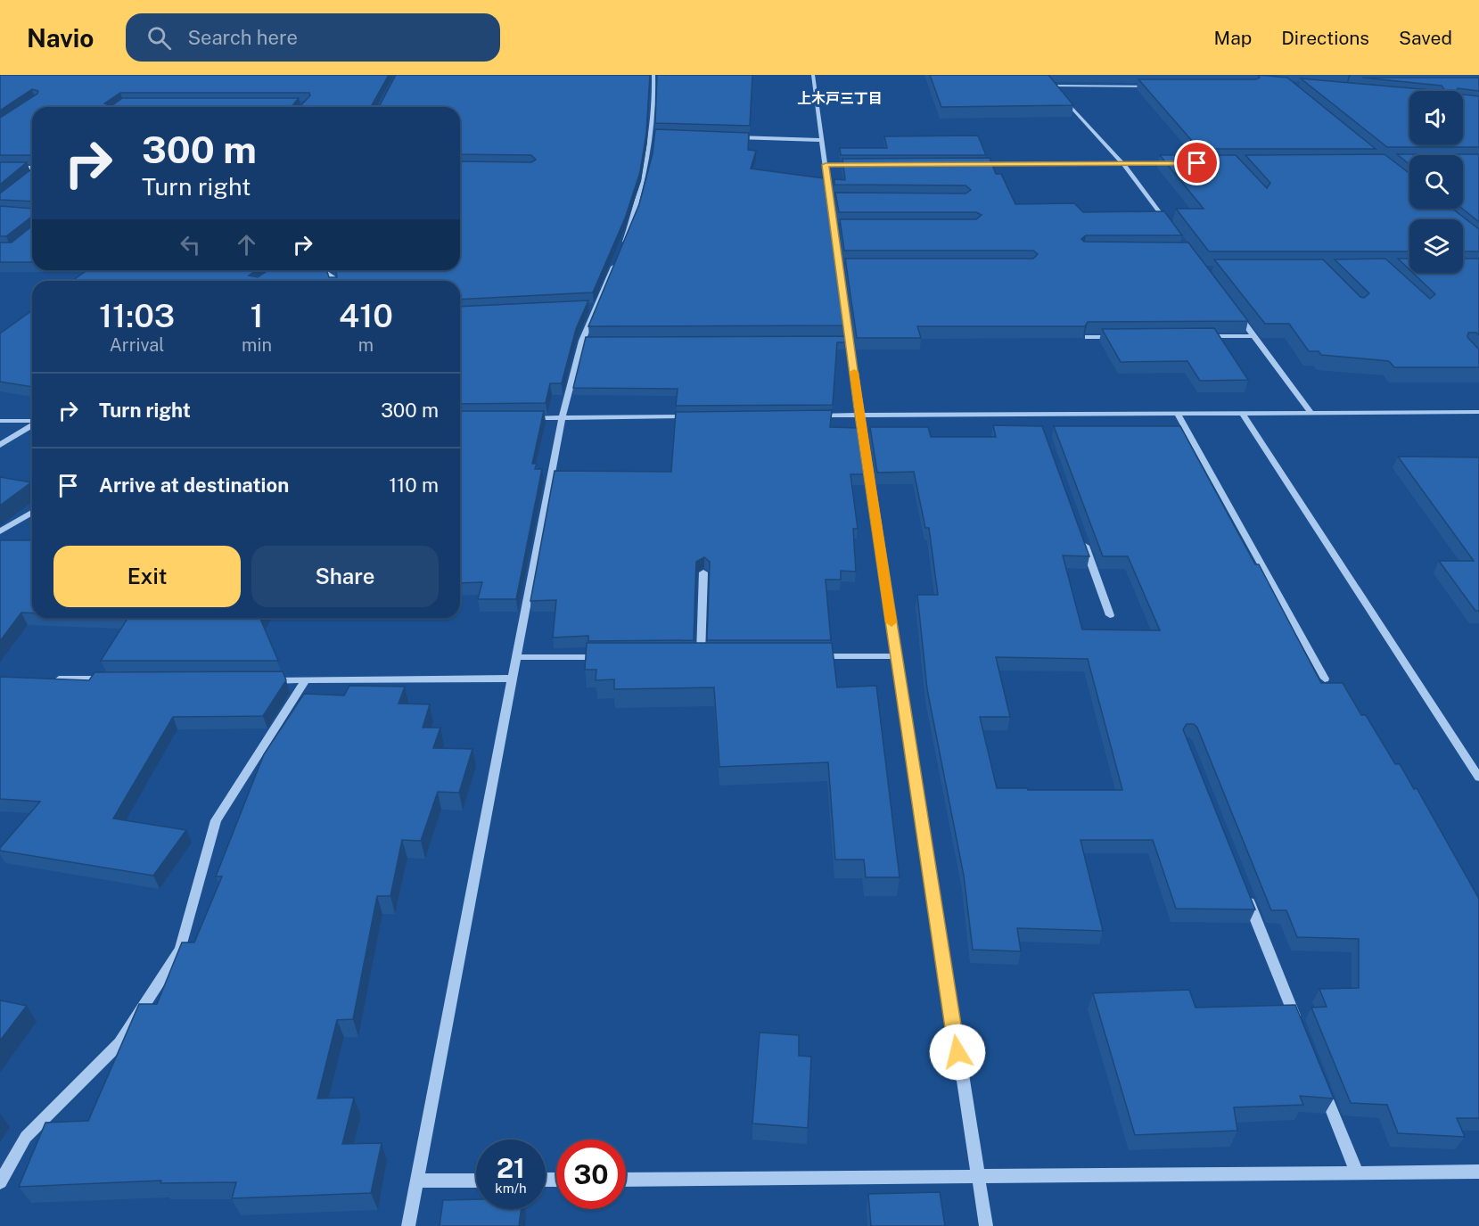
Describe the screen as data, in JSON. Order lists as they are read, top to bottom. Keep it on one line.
{"districts":["上木戸三丁目"],"page":{"header":"Navio","search":"Search here","nav":["Map","Directions","Saved"],"turn":["300 m","Turn right"],"eta":["11:03","Arrival","1","min","410","m"],"list":[{"name":"Turn right","value":"300 m"},{"name":"Arrive at destination","value":"110 m"}],"buttons":["Exit","Share"],"speed":"21 km/h","limit":"30"}}
